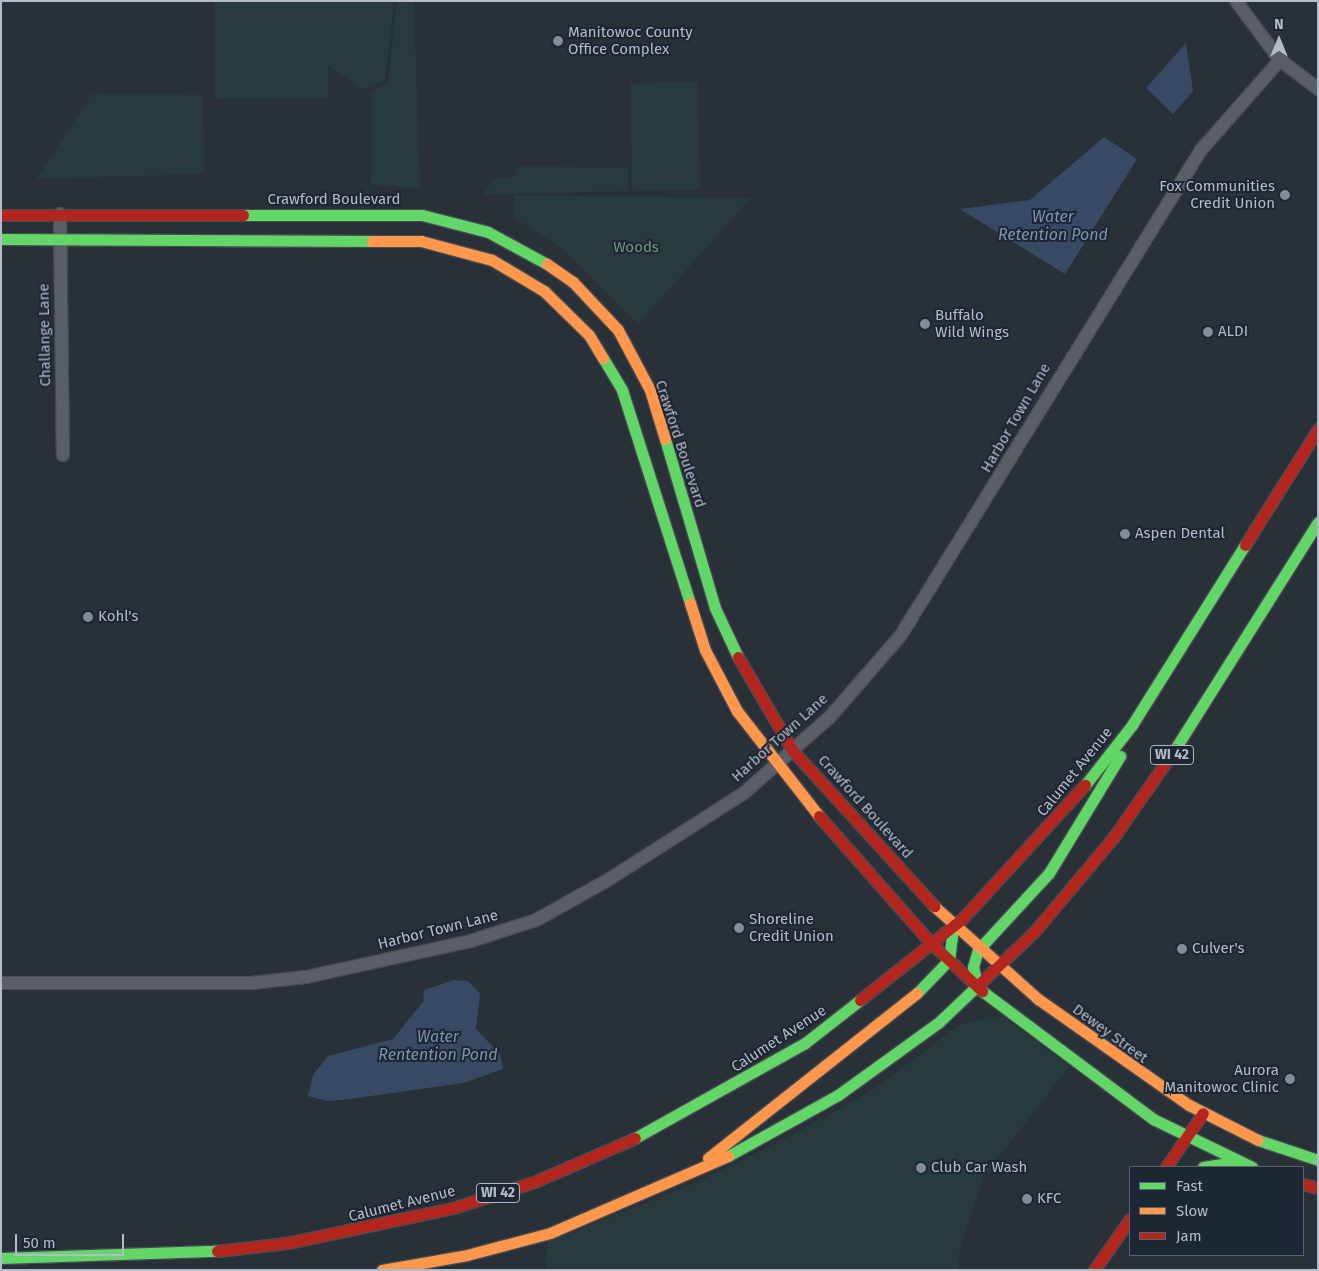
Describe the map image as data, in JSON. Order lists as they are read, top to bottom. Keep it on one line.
{"streets":{"street":["Crawford Boulevard","Challange Lane","Harbor Town Lane","WI 42","Calumet Avenue","Dewey Street"]},"crossings":[["Crawford Boulevard","Challange Lane"],["Crawford Boulevard","Harbor Town Lane"],["Crawford Boulevard","Calumet Avenue"],["Crawford Boulevard","Dewey Street"],["WI 42","Dewey Street"]],"water":["Water Retention Pond","Water Rentention Pond"],"parks":["Woods"],"places":["Manitowoc County Office Complex","Fox Communities Credit Union","Buffalo Wild Wings","ALDI","Aspen Dental","Kohl's","Shoreline Credit Union","Culver's","Aurora Manitowoc Clinic","Club Car Wash","KFC"],"legend":["Fast","Slow","Jam"],"scale_bar":"50 m","north":"top"}
